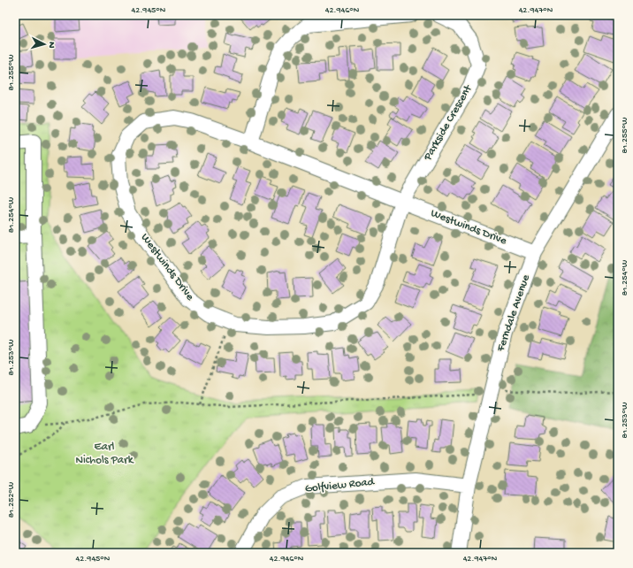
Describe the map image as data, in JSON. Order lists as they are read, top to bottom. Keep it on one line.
{"streets":{"street":["Parkside Crescent","Westwinds Drive","Ferndale Avenue","Golfview Road"]},"crossings":[["Parkside Crescent","Westwinds Drive"],["Westwinds Drive","Ferndale Avenue"],["Ferndale Avenue","Golfview Road"]],"parks":["Earl Nichols Park"],"north":"right","coordinates":["42.945°N","42.946°N","42.947°N","81.255°W","81.254°W","81.253°W","81.252°W"]}
